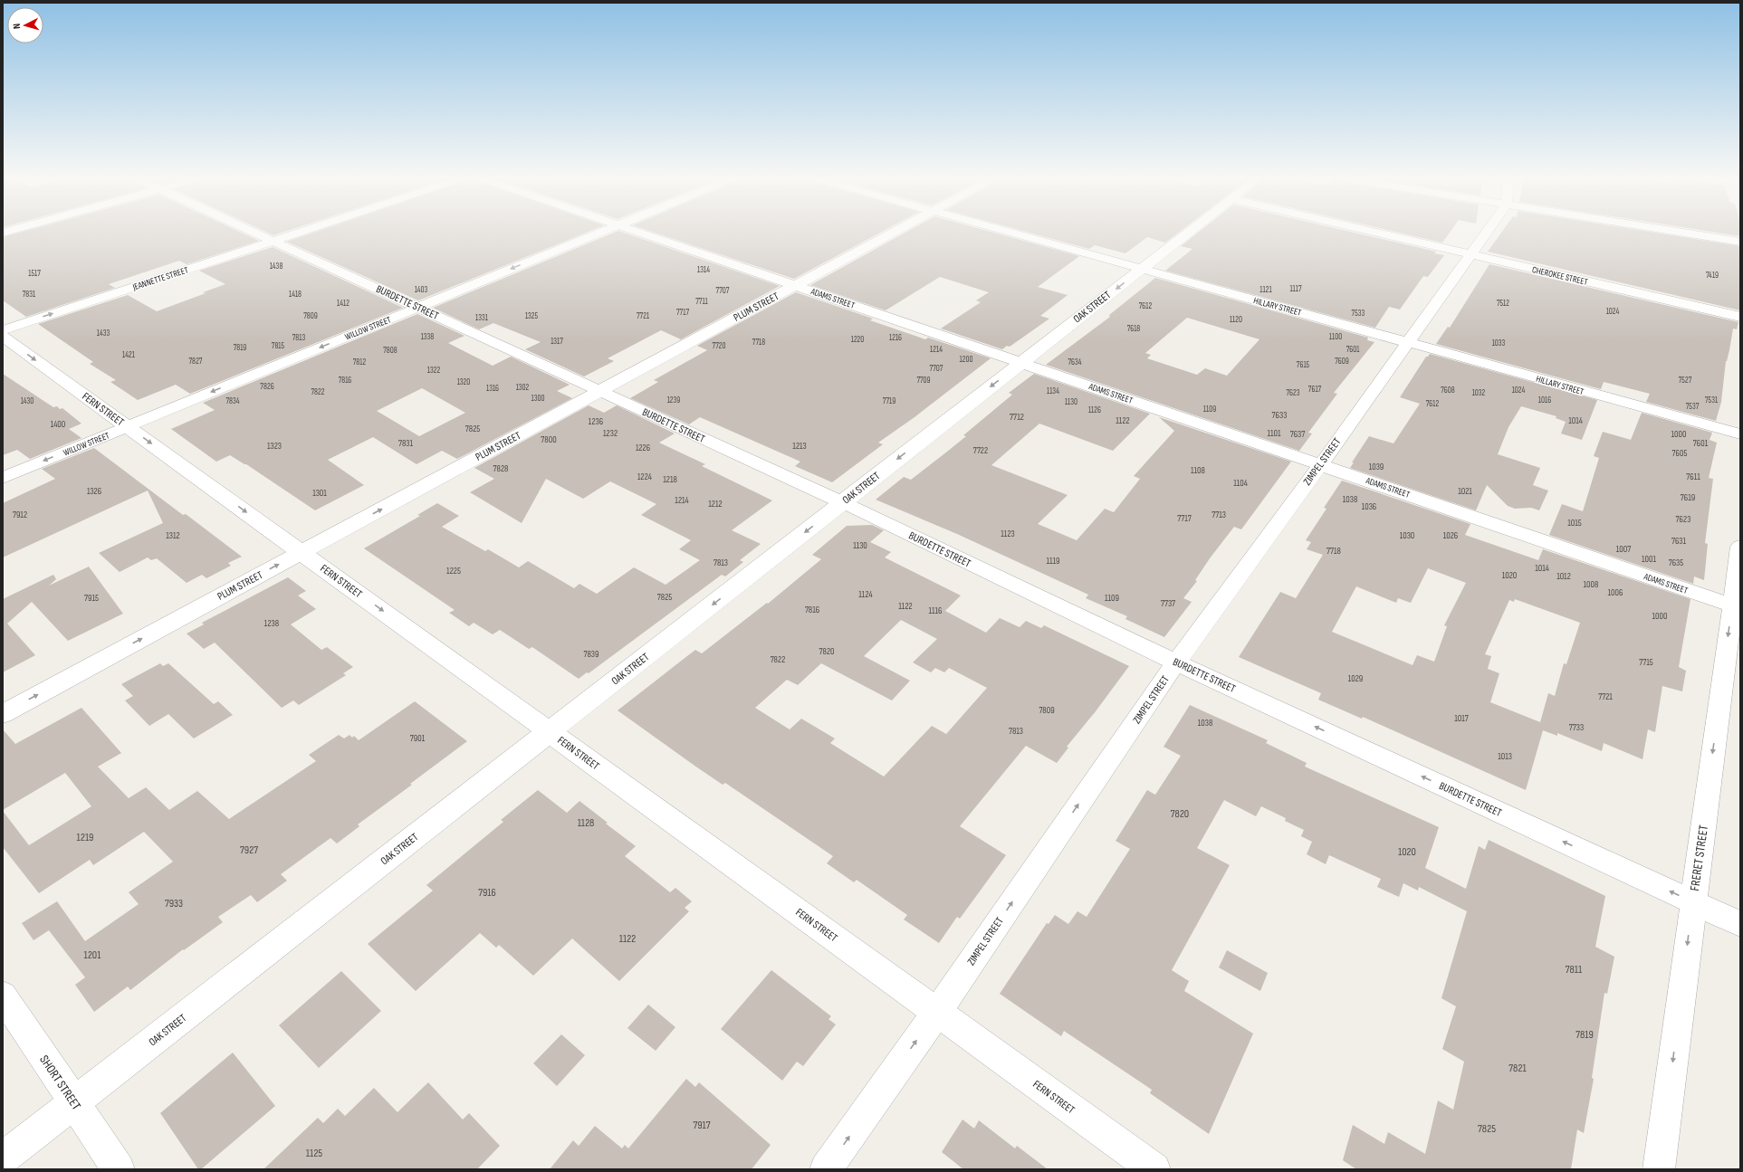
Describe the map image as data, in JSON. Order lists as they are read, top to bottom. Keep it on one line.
{"streets":{"street":["CHEROKEE STREET","JEANNETTE STREET","ADAMS STREET","BURDETTE STREET","HILLARY STREET","PLUM STREET","OAK STREET","WILLOW STREET","FERN STREET","ZIMPEL STREET","FRERET STREET","SHORT STREET"]},"crossings":[["CHEROKEE STREET","ZIMPEL STREET"],["JEANNETTE STREET","BURDETTE STREET"],["ADAMS STREET","PLUM STREET"],["ADAMS STREET","OAK STREET"],["ADAMS STREET","ZIMPEL STREET"],["ADAMS STREET","FRERET STREET"],["BURDETTE STREET","PLUM STREET"],["BURDETTE STREET","OAK STREET"],["BURDETTE STREET","WILLOW STREET"],["BURDETTE STREET","ZIMPEL STREET"],["BURDETTE STREET","FRERET STREET"],["HILLARY STREET","OAK STREET"],["HILLARY STREET","ZIMPEL STREET"],["PLUM STREET","FERN STREET"],["OAK STREET","FERN STREET"],["OAK STREET","SHORT STREET"],["WILLOW STREET","FERN STREET"],["FERN STREET","ZIMPEL STREET"]],"one_way":["JEANNETTE STREET","PLUM STREET","OAK STREET","WILLOW STREET","FERN STREET","ZIMPEL STREET","FRERET STREET"],"house_numbers":["1438","1314","1517","7419","1117","1403","1121","7707","7831","1418","7711","1412","7512","7612","1024","7717","7533","7809","1325","7721","1331","1120","7618","1433","1338","1100","7813","1216","1220","1317","7718","1033","7815","7720","7819","1214","7601","7808","1421","1200","7827","7609","7812","7634","7615","7707","1322","7816","7709","7527","1320","7826","1302","1316","7617","7608","1024","1134","7822","7623","1032","1300","1239","1016","7531","1430","7834","7719","1130","7612","7537","1109","1126","7633","7712","1122","1014","1236","1400","7825","1232","1101","7637","1000","7800","7831","7601","1323","1213","1226","7722","7605","1039","7828","1108","1224","7611","1218","1104","1326","1021","1301","7619","1038","1214","1212","1036","7912","7713","7717","7623","1015","1123","1312","1030","1026","7631","1130","1007","7718","1001","1119","7813","7635","1014","1225","1020","1012","1008","1006","1124","7825","7915","1109","7737","1122","7816","1116","1000","1238","7820","7839","7822","7715","1029","7721","7809","1017","1038","7733","7813","7901","1013","7820","1128","1219","7927","1020","7916","7933","1122","1201","7811","7819","7821","7917","7825","1125"],"north":"left"}
